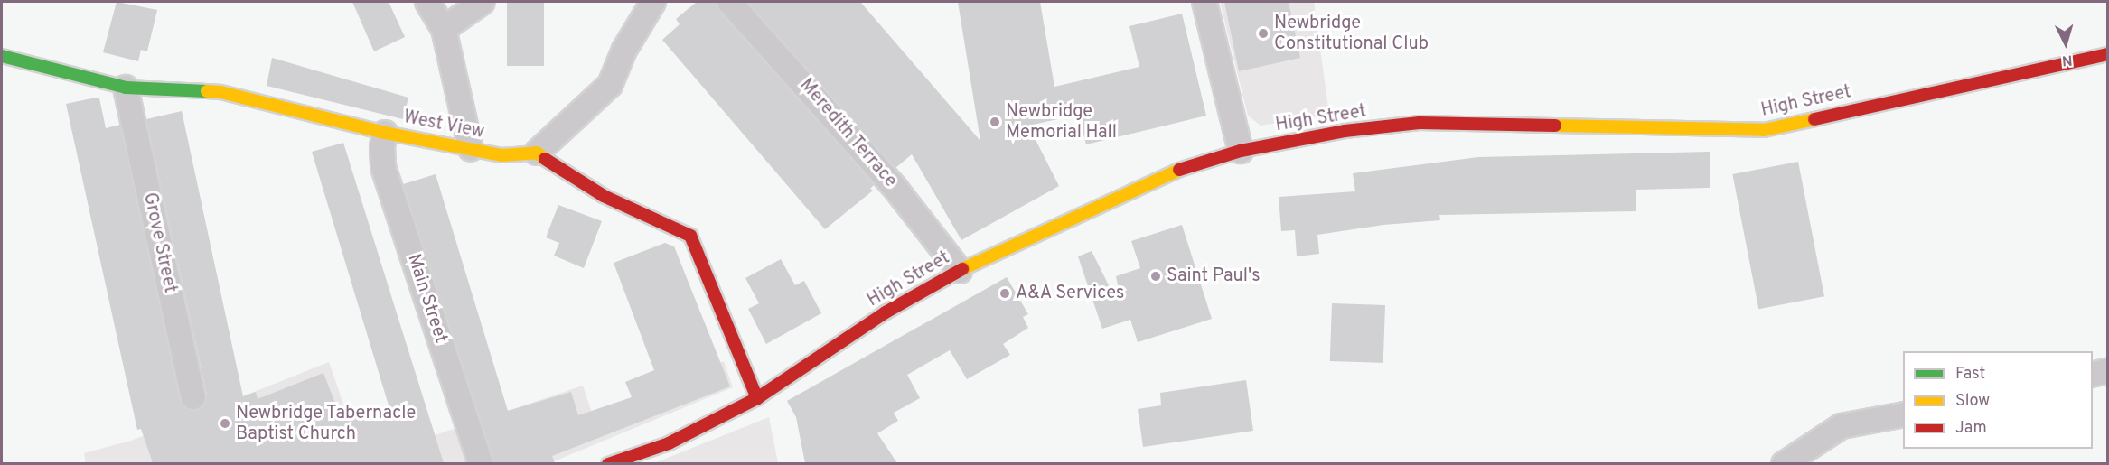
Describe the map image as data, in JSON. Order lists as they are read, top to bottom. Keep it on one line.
{"streets":{"street":["High Street","West View","Meredith Terrace","Grove Street","Main Street"]},"crossings":[["High Street","Meredith Terrace"],["West View","Grove Street"],["West View","Main Street"]],"places":["Newbridge Constitutional Club","Newbridge Memorial Hall","Saint Paul's","A&A Services","Newbridge Tabernacle Baptist Church"],"legend":["Fast","Slow","Jam"],"north":"bottom"}
